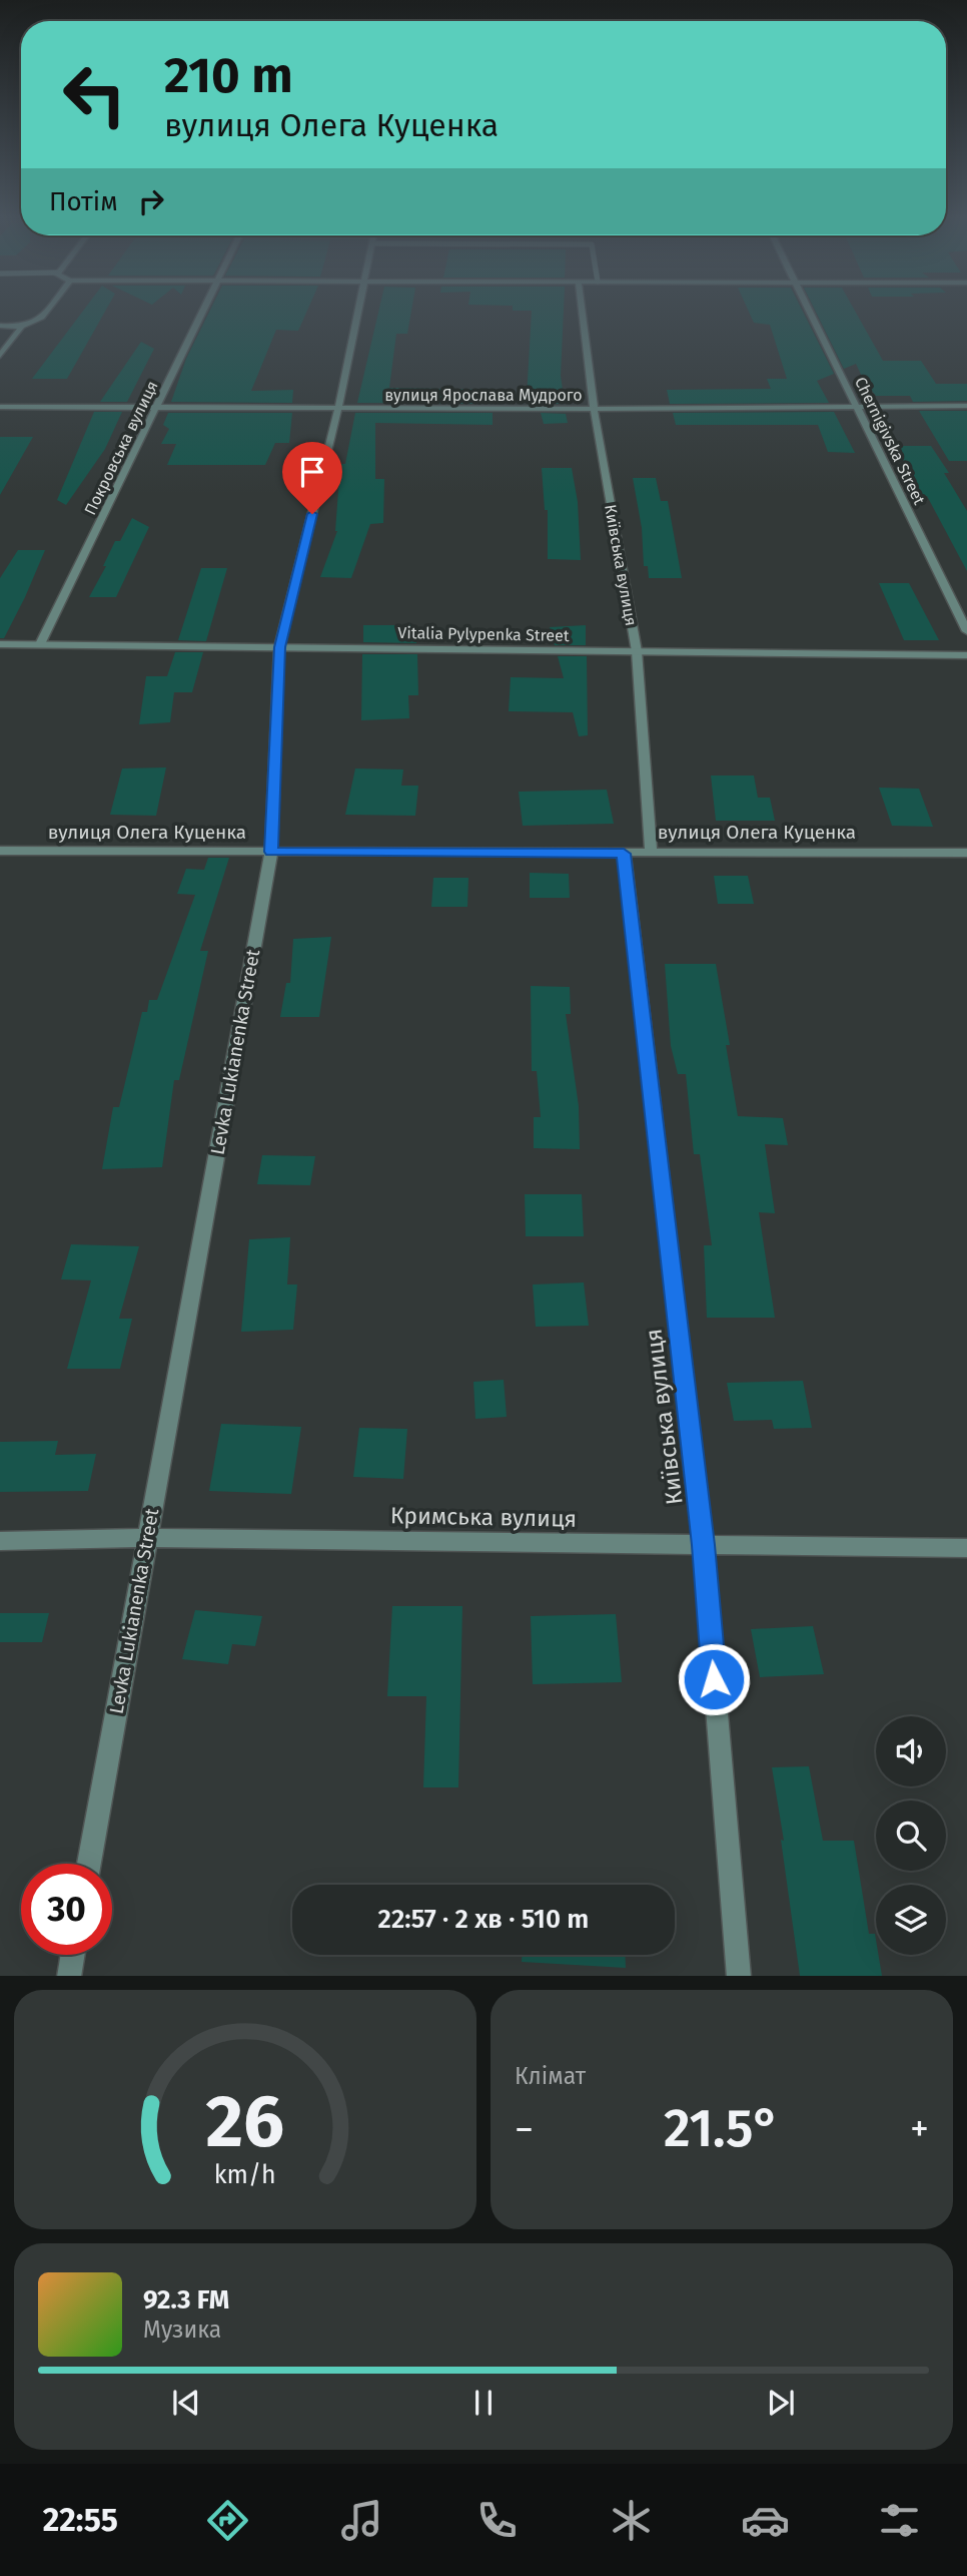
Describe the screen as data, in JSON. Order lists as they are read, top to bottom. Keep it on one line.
{"streets":{"street":["вулиця Ярослава Мудрого","Chernigivska Street","Покровська вулиця","Київська вулиця","Vitalia Pylypenka Street","вулиця Олега Куценка","Levka Lukianenka Street","Кримська вулиця"]},"crossings":[["вулиця Ярослава Мудрого","Chernigivska Street"],["вулиця Ярослава Мудрого","Покровська вулиця"],["вулиця Ярослава Мудрого","Київська вулиця"],["вулиця Ярослава Мудрого","Levka Lukianenka Street"],["Покровська вулиця","Vitalia Pylypenka Street"],["Київська вулиця","Vitalia Pylypenka Street"],["Київська вулиця","вулиця Олега Куценка"],["Київська вулиця","Кримська вулиця"],["Vitalia Pylypenka Street","Levka Lukianenka Street"],["вулиця Олега Куценка","Levka Lukianenka Street"],["Levka Lukianenka Street","Кримська вулиця"]],"page":{"turn":["210 m","вулиця Олега Куценка"],"then":"Потім","limit":"30","trip":"22:57 · 2 хв · 510 m","tile":"Клімат","heat":["−","21.5°","+"],"song":["92.3 FM","Музика"],"tabs":"22:55","gauge":["26","km/h"]}}
